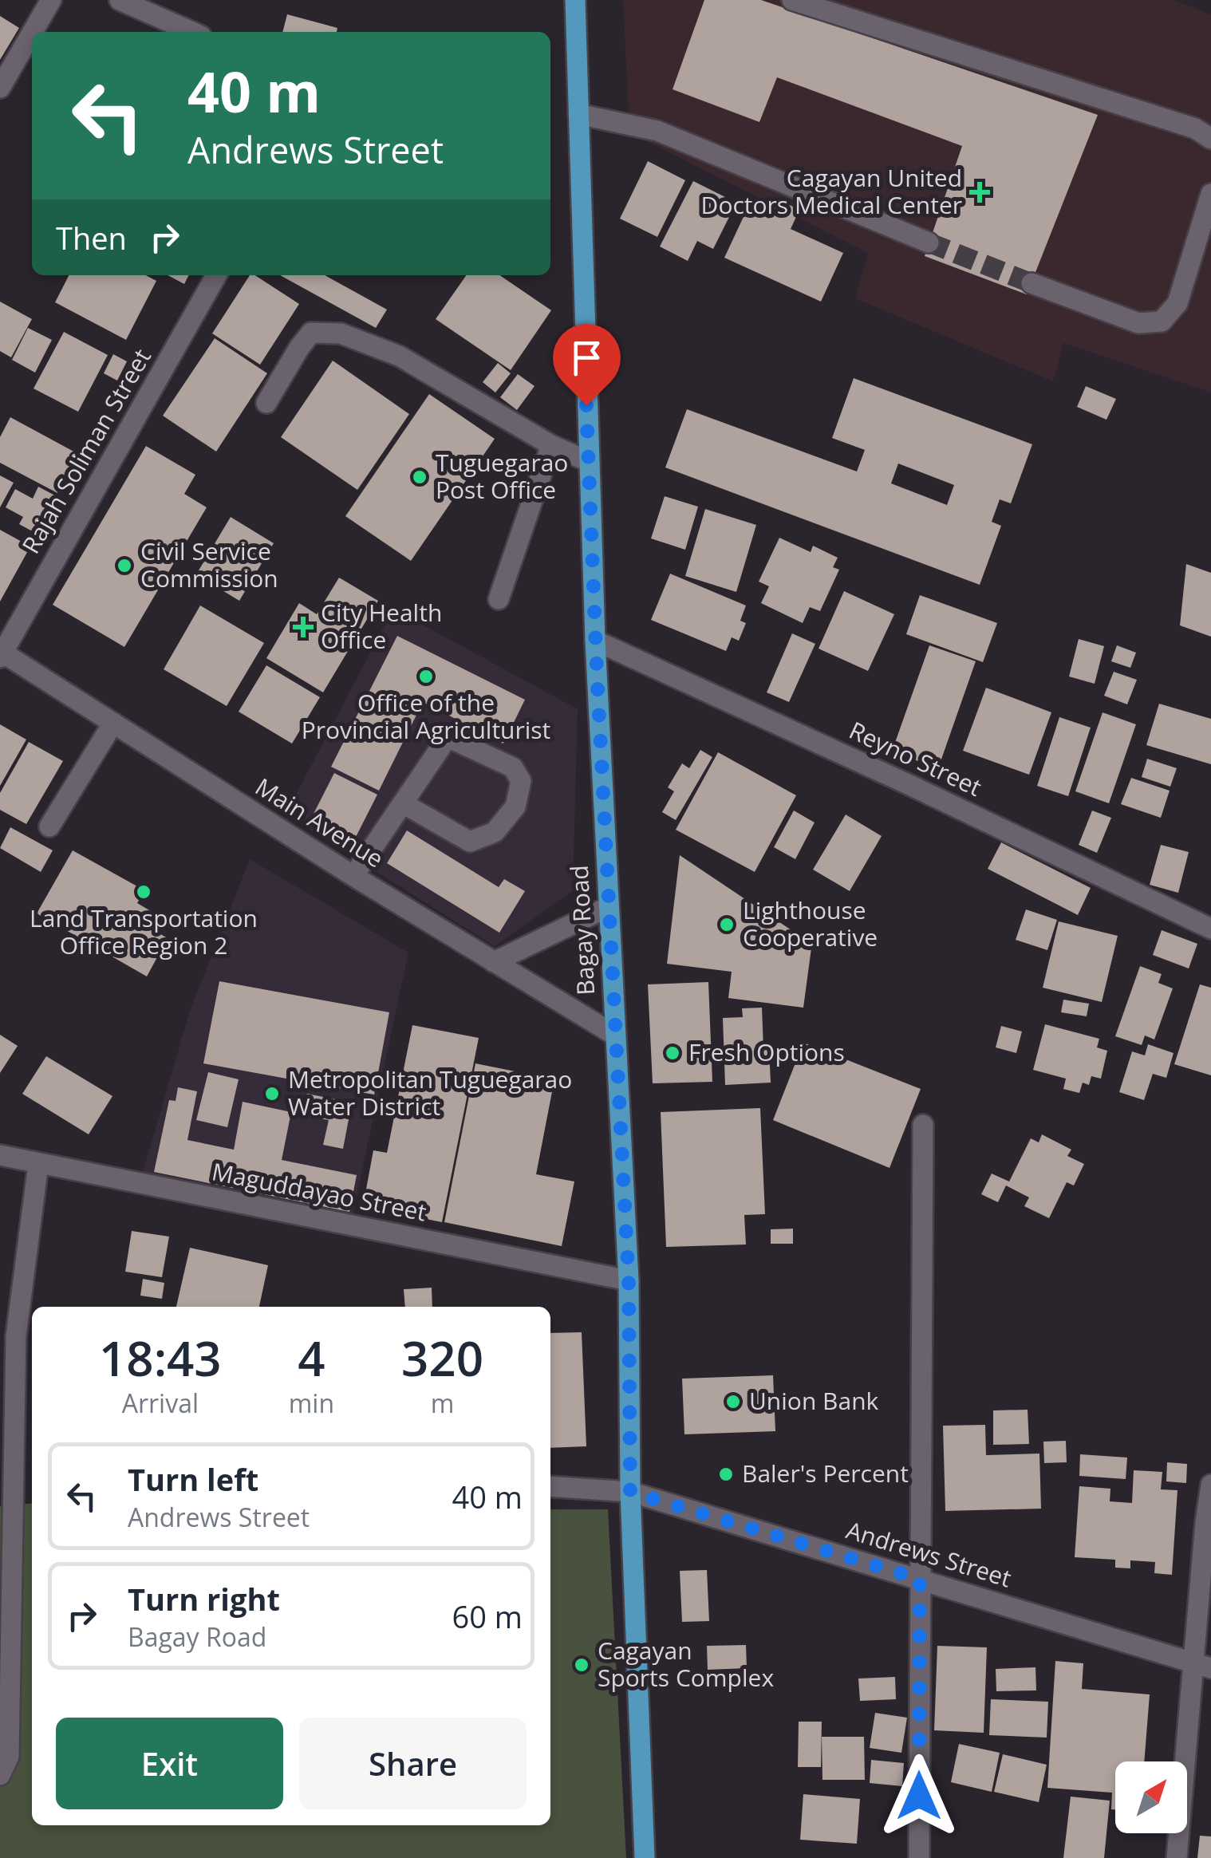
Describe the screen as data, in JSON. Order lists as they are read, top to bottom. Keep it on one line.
{"streets":{"main road":["Bagay Road"],"street":["Rajah Soliman Street","Reyno Street","Main Avenue","Maguddayao Street","Andrews Street"]},"crossings":[["Rajah Soliman Street","Main Avenue"],["Reyno Street","Bagay Road"],["Main Avenue","Bagay Road"],["Bagay Road","Maguddayao Street"],["Bagay Road","Andrews Street"]],"places":{"health":["Cagayan United Doctors Medical Center","City Health Office"],"other":["Tuguegarao Post Office","Civil Service Commission","Office of the Provincial Agriculturist","Land Transportation Office Region 2","Lighthouse Cooperative","Fresh Options","Metropolitan Tuguegarao Water District","Union Bank","Baler's Percent","Cagayan Sports Complex"]},"north":"top right","page":{"turn":["40 m","Andrews Street"],"then":"Then","eta":["18:43","Arrival","4","min","320","m"],"list":[{"name":"Turn left","note":"Andrews Street","value":"40 m"},{"name":"Turn right","note":"Bagay Road","value":"60 m"}],"buttons":["Exit","Share"]}}
